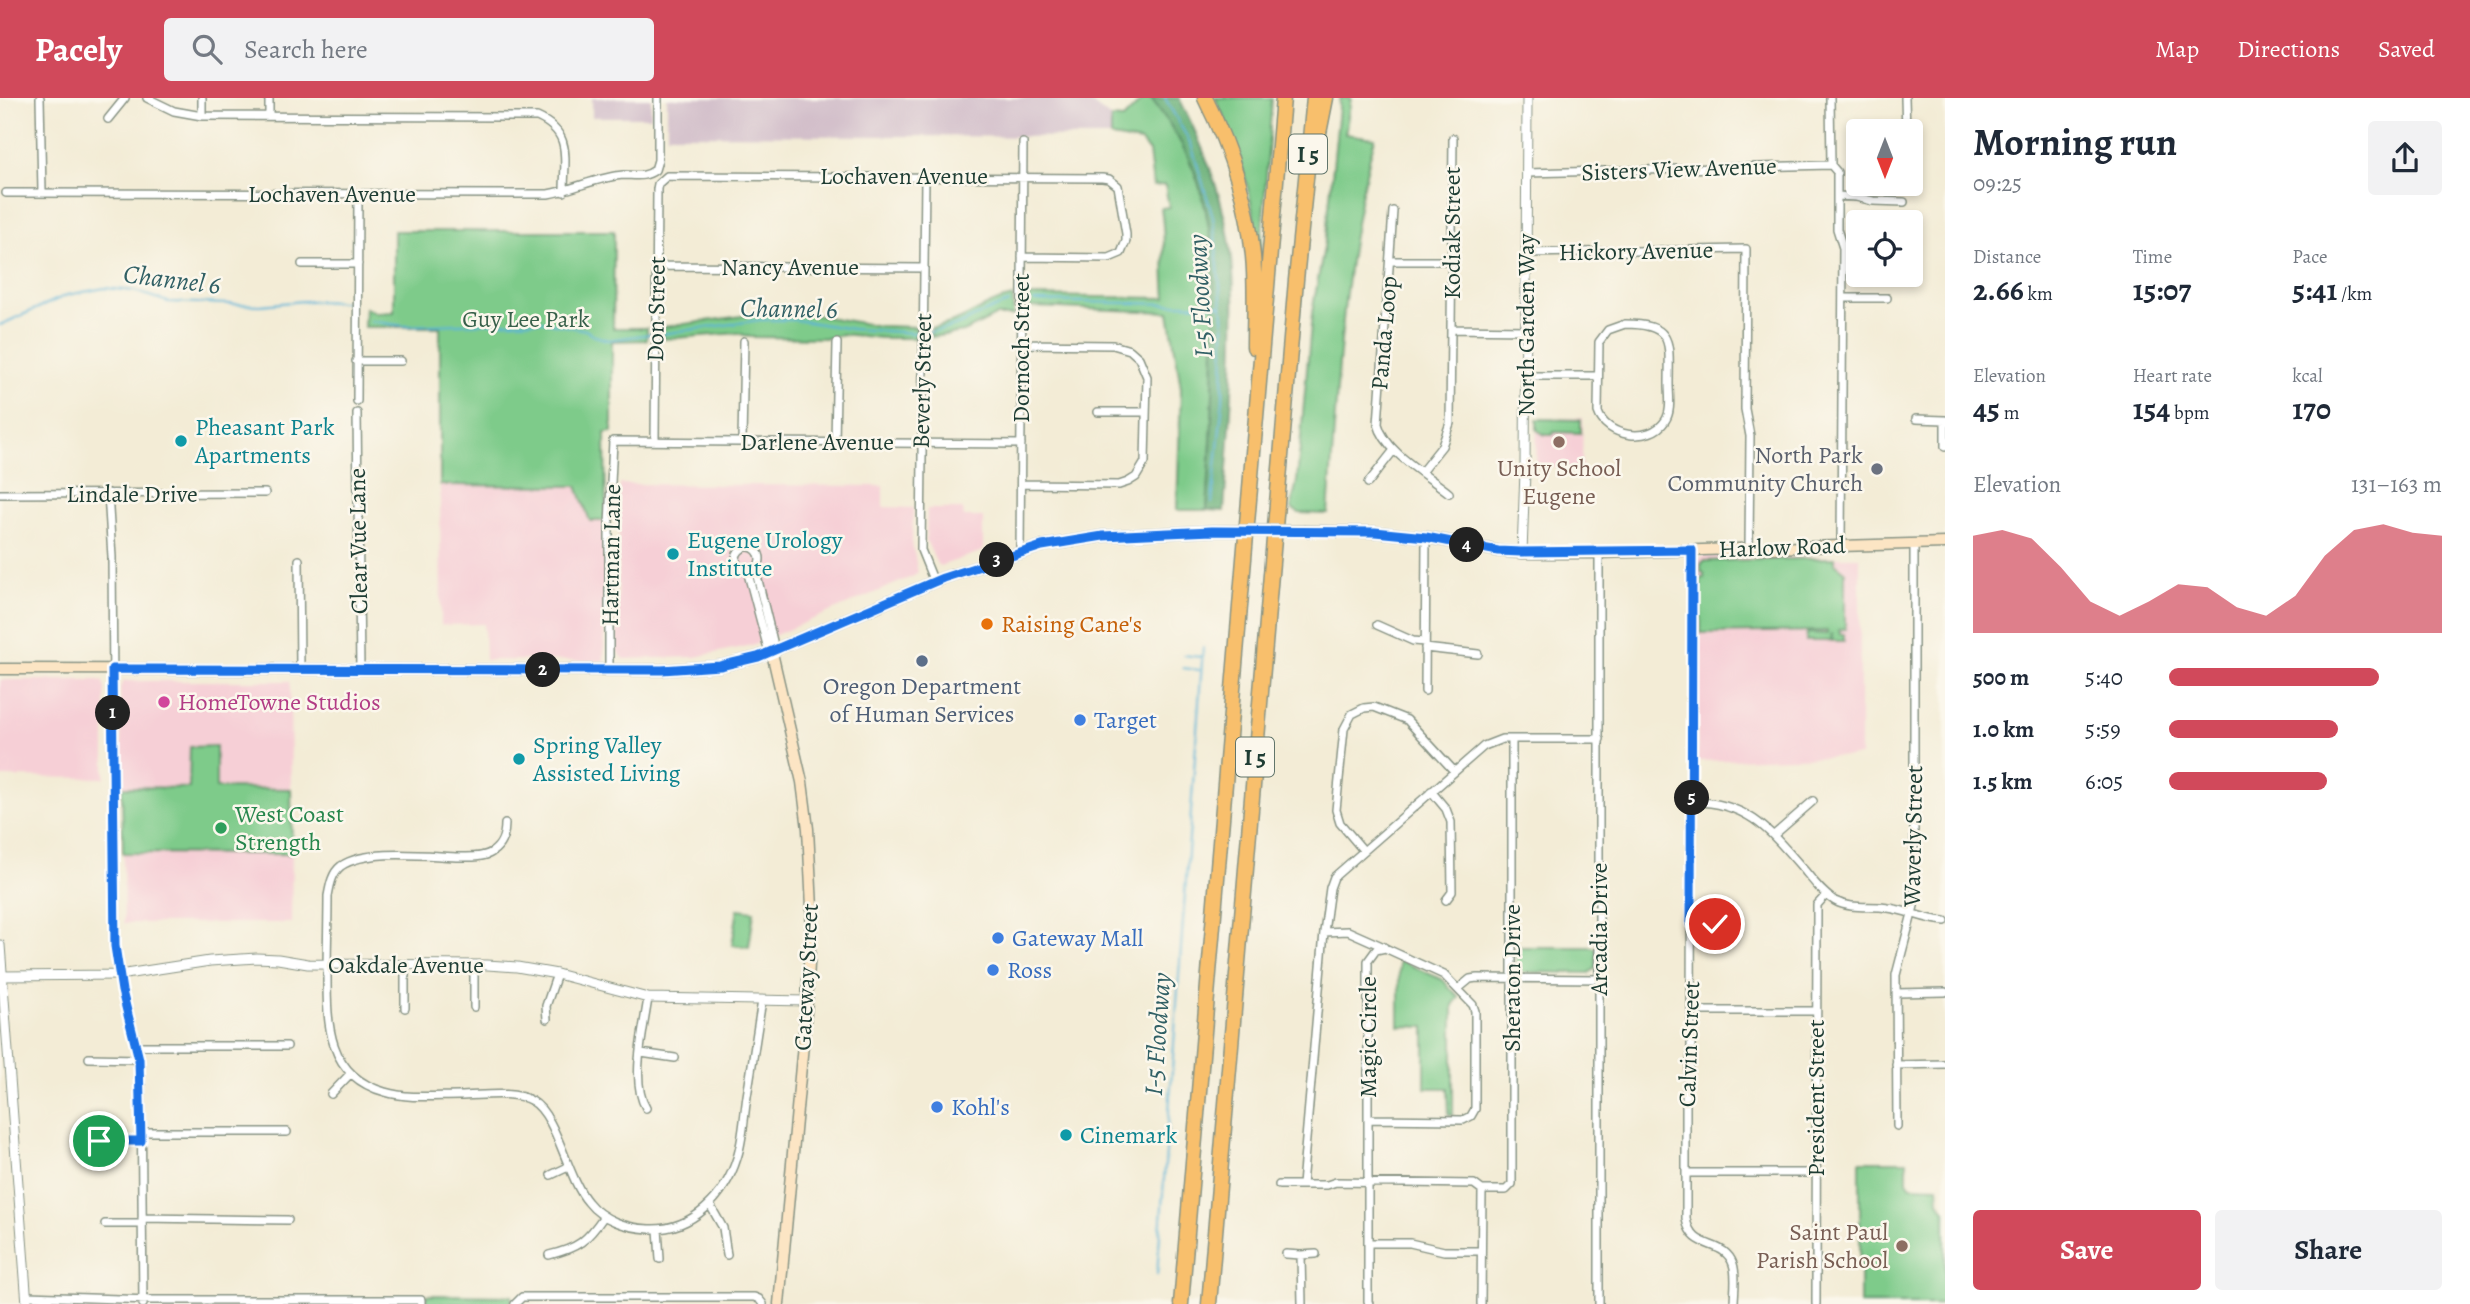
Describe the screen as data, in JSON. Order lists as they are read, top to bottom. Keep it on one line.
{"streets":{"highway":["I 5"],"main road":["Harlow Road","Gateway Street"],"street":["Sisters View Avenue","Lochaven Avenue","Kodiak Street","Hickory Avenue","Nancy Avenue","Don Street","North Garden Way","Panda Loop","Dornoch Street","Beverly Street","Darlene Avenue","Lindale Drive","Clear Vue Lane","Hartman Lane","Waverly Street","Arcadia Drive","Oakdale Avenue","Sheraton Drive","Magic Circle","Calvin Street","President Street"]},"crossings":[["Sisters View Avenue","North Garden Way"],["Lochaven Avenue","Don Street"],["Lochaven Avenue","Dornoch Street"],["Lochaven Avenue","Beverly Street"],["Kodiak Street","North Garden Way"],["Kodiak Street","Panda Loop"],["Hickory Avenue","North Garden Way"],["Hickory Avenue","Harlow Road"],["Nancy Avenue","Don Street"],["Nancy Avenue","Beverly Street"],["Don Street","Darlene Avenue"],["North Garden Way","Harlow Road"],["Dornoch Street","Darlene Avenue"],["Dornoch Street","Harlow Road"],["Beverly Street","Darlene Avenue"],["Beverly Street","Harlow Road"],["Darlene Avenue","Hartman Lane"],["Clear Vue Lane","Harlow Road"],["Harlow Road","Hartman Lane"],["Harlow Road","Waverly Street"],["Harlow Road","Arcadia Drive"],["Harlow Road","Gateway Street"],["Harlow Road","Calvin Street"],["Oakdale Avenue","Gateway Street"]],"water":["Channel 6","I-5 Floodway"],"parks":["Guy Lee Park"],"places":["Pheasant Park Apartments","Unity School Eugene","North Park Community Church","Eugene Urology Institute","Raising Cane's","Oregon Department of Human Services","HomeTowne Studios","Target","Spring Valley Assisted Living","West Coast Strength","Gateway Mall","Ross","Kohl's","Cinemark","Saint Paul Parish School"],"north":"bottom","page":{"header":"Pacely","search":"Search here","nav":["Map","Directions","Saved"],"heading":["Morning run","09:25"],"stats":[["Distance","2.66 km"],["Time","15:07"],["Pace","5:41 /km"],["Elevation","45 m"],["Heart rate","154 bpm"],["kcal","170"]],"chart":["Elevation","131–163 m"],"pins":["4","3","2","1","5"],"list":[{"name":"500 m","note":"5:40"},{"name":"1.0 km","note":"5:59"},{"name":"1.5 km","note":"6:05"}],"buttons":["Save","Share"]}}
